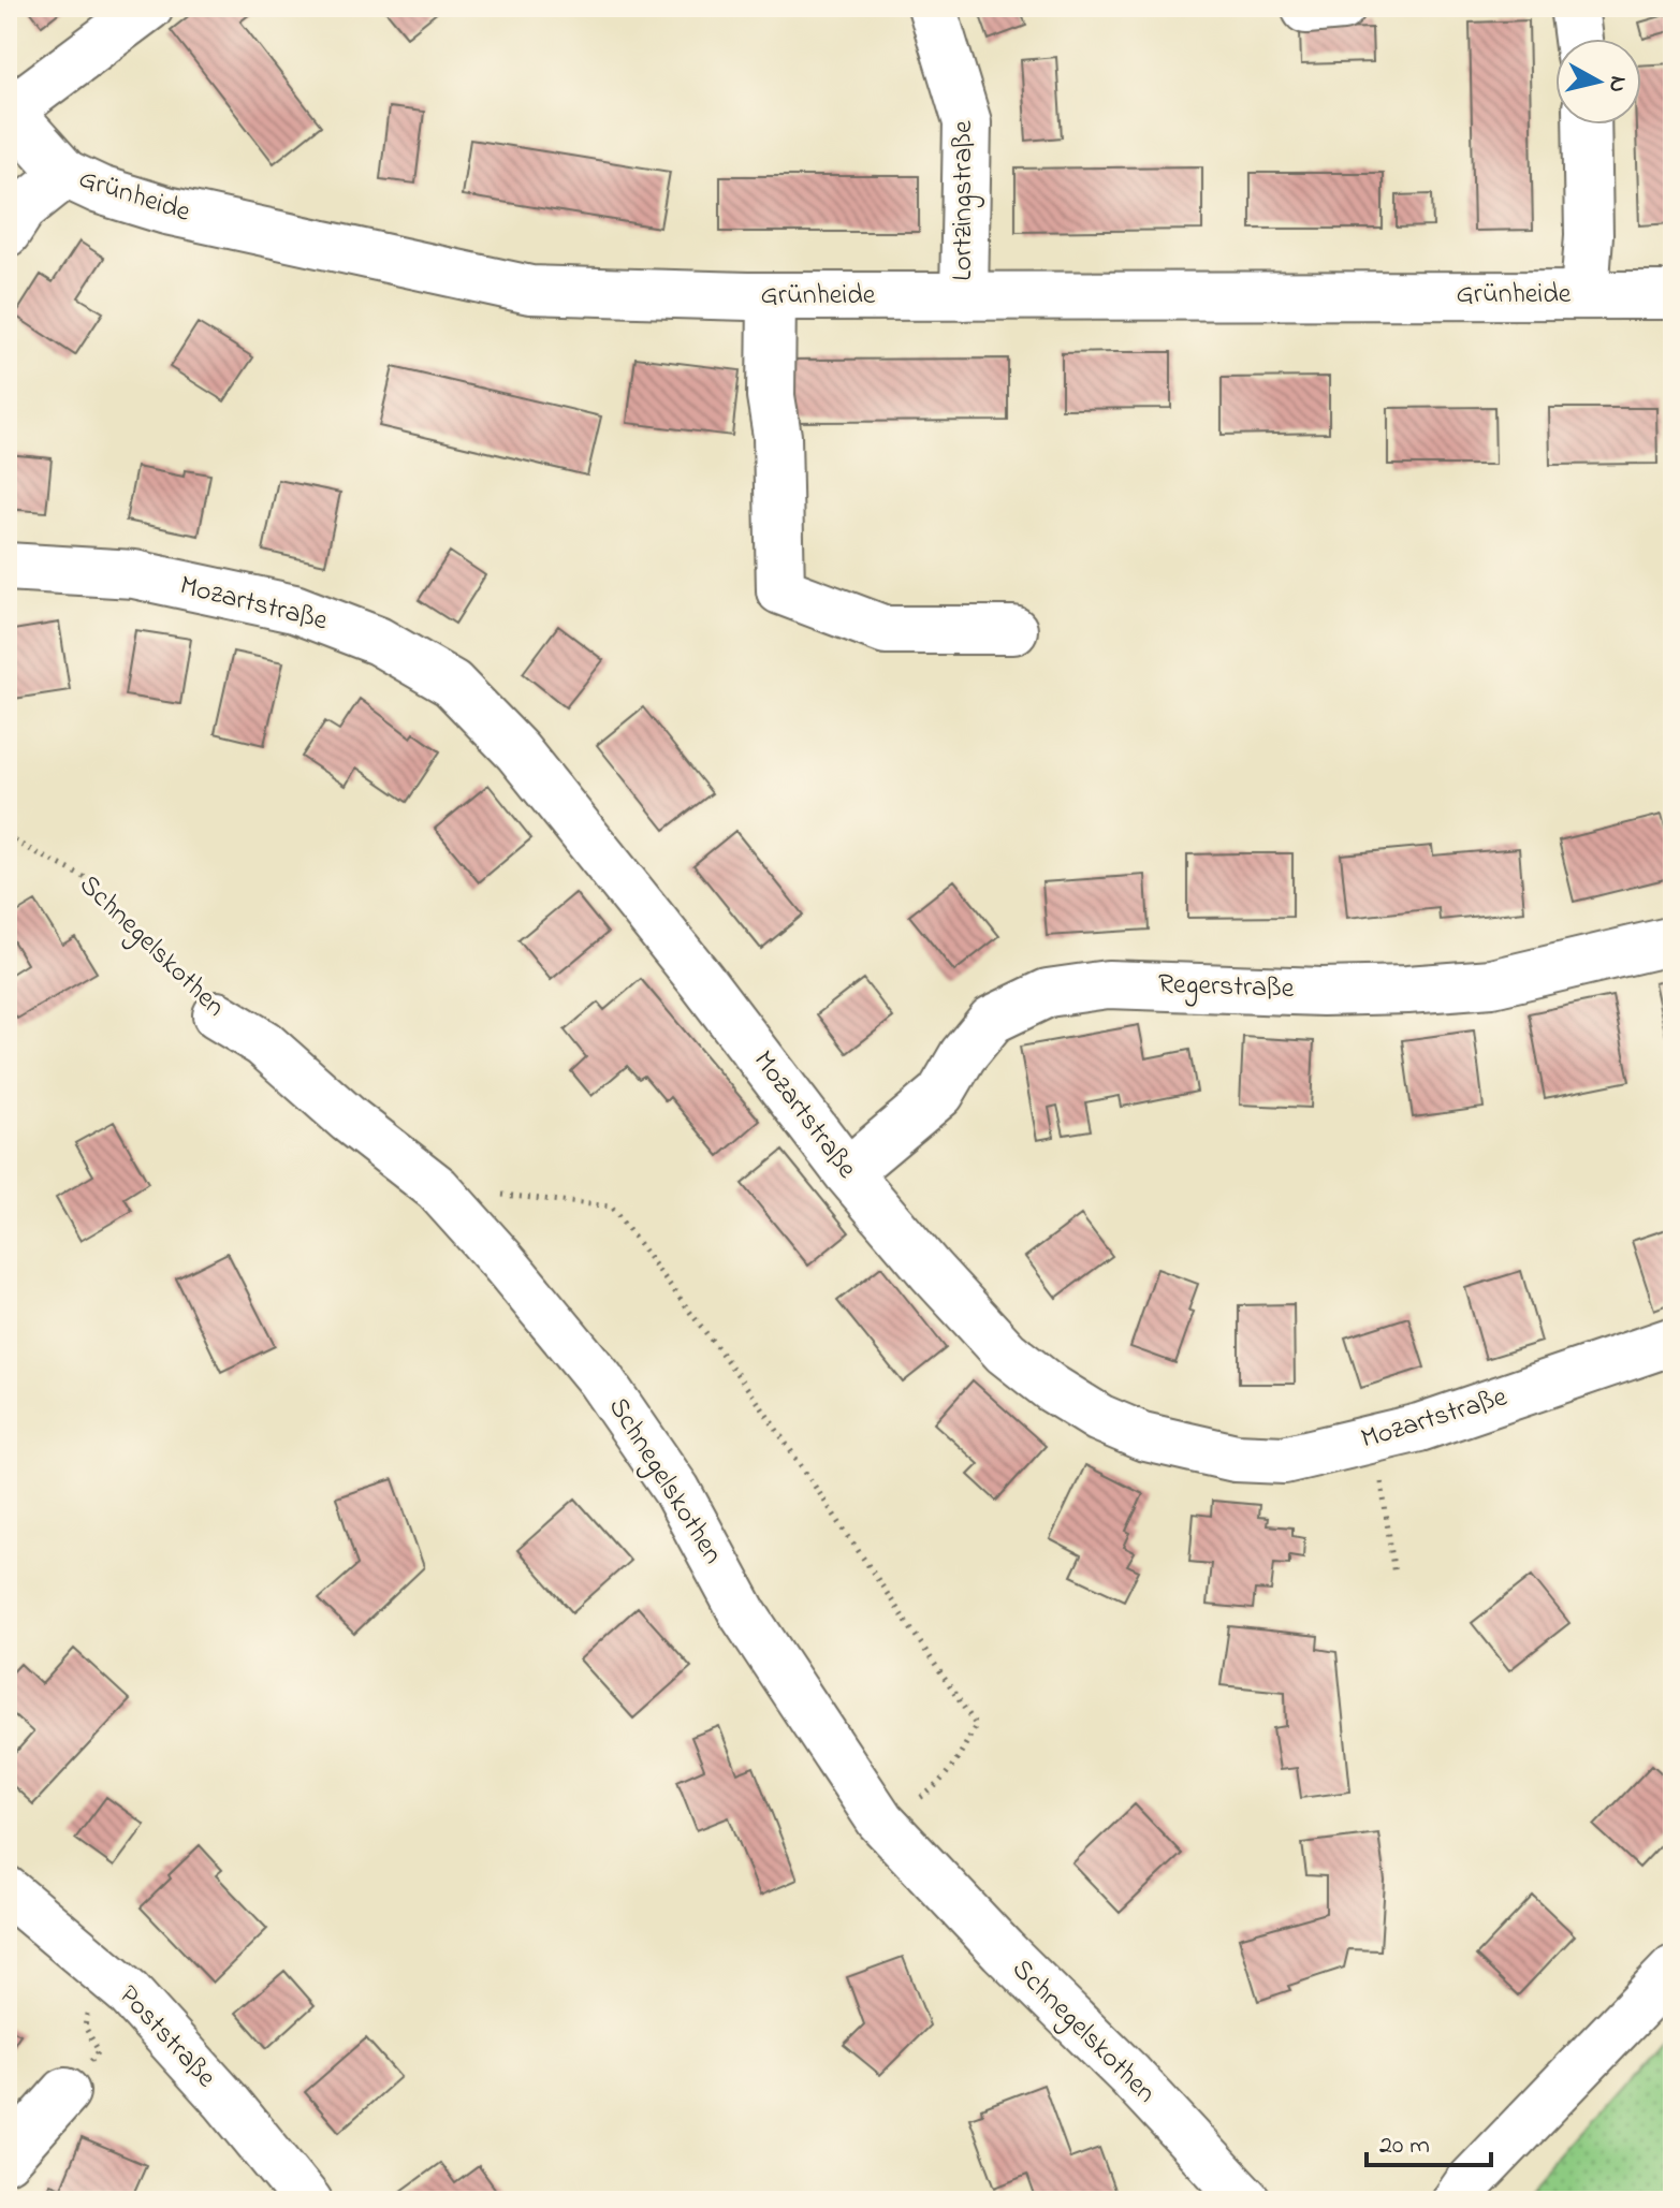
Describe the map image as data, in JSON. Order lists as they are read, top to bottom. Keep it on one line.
{"streets":{"street":["Grünheide","Lortzingstraße","Mozartstraße","Schnegelskothen","Regerstraße","Poststraße"]},"crossings":[["Grünheide","Lortzingstraße"],["Mozartstraße","Regerstraße"]],"scale_bar":"20 m","north":"right"}
